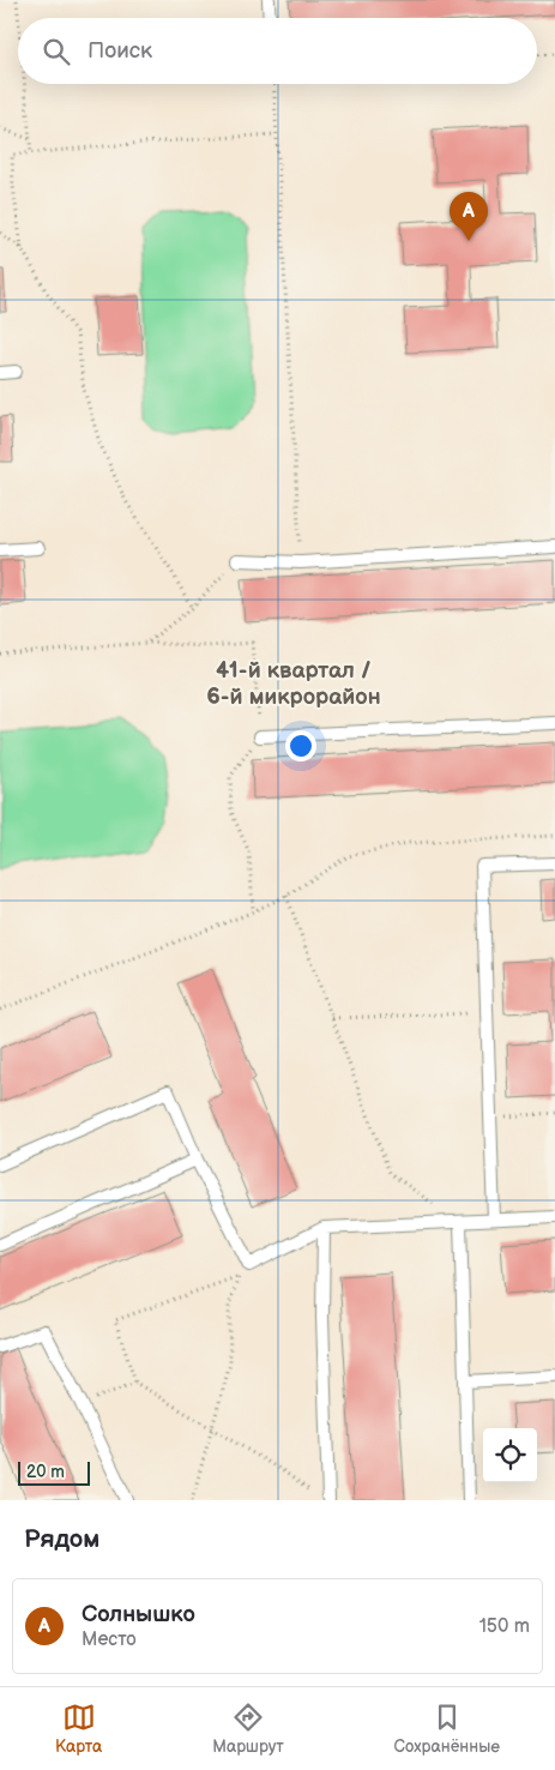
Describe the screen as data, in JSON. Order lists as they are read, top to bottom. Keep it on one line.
{"districts":["41-й квартал / 6-й микрорайон"],"scale_bar":"20 m","page":{"search":"Поиск","pins":"A","scale":"20 m","heading":"Рядом","list":[{"mark":"A","name":"Солнышко","note":"Место","value":"150 m"}],"nav":["Карта","Маршрут","Сохранённые"]}}
